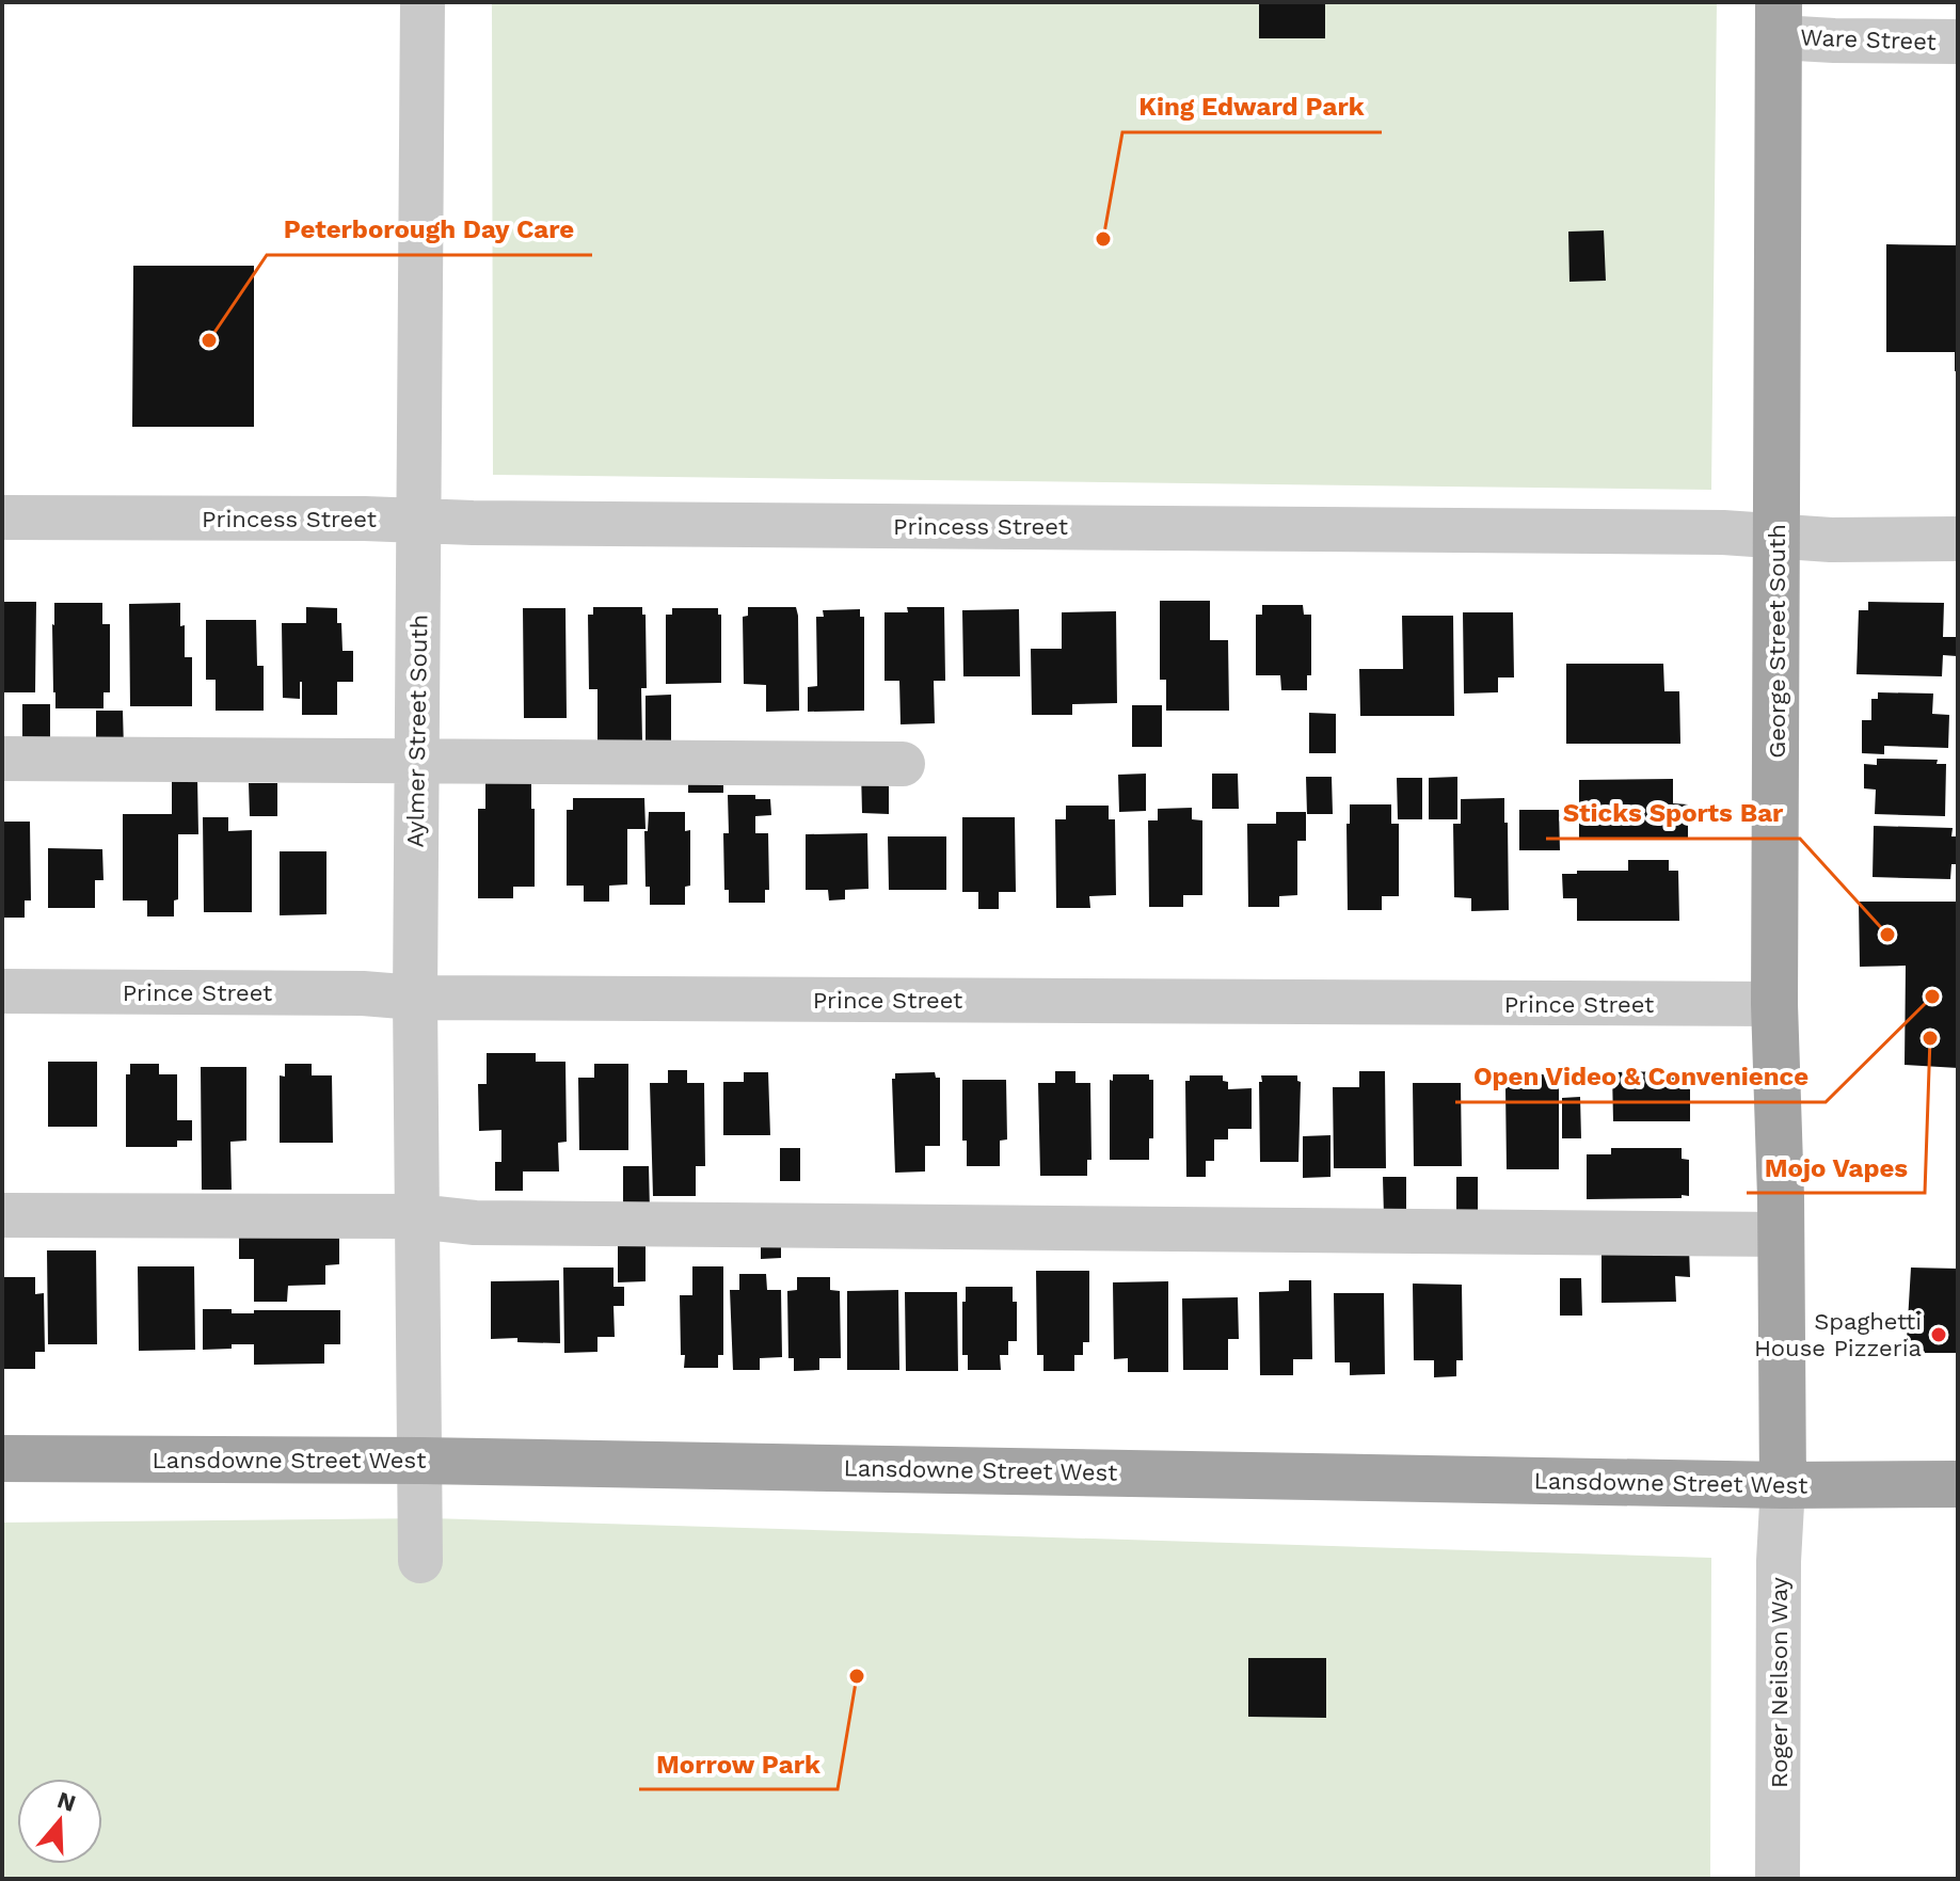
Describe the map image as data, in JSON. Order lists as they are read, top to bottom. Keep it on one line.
{"streets":{"main road":["George Street South","Lansdowne Street West"],"street":["Ware Street","Princess Street","Aylmer Street South","Prince Street","Roger Neilson Way"]},"crossings":[["Ware Street","George Street South"],["Princess Street","George Street South"],["Princess Street","Aylmer Street South"],["George Street South","Prince Street"],["George Street South","Lansdowne Street West"],["George Street South","Roger Neilson Way"],["Aylmer Street South","Prince Street"],["Aylmer Street South","Lansdowne Street West"],["Lansdowne Street West","Roger Neilson Way"]],"places":["King Edward Park","Peterborough Day Care","Sticks Sports Bar","Open Video & Convenience","Mojo Vapes","Spaghetti House Pizzeria","Morrow Park"],"north":"top"}
